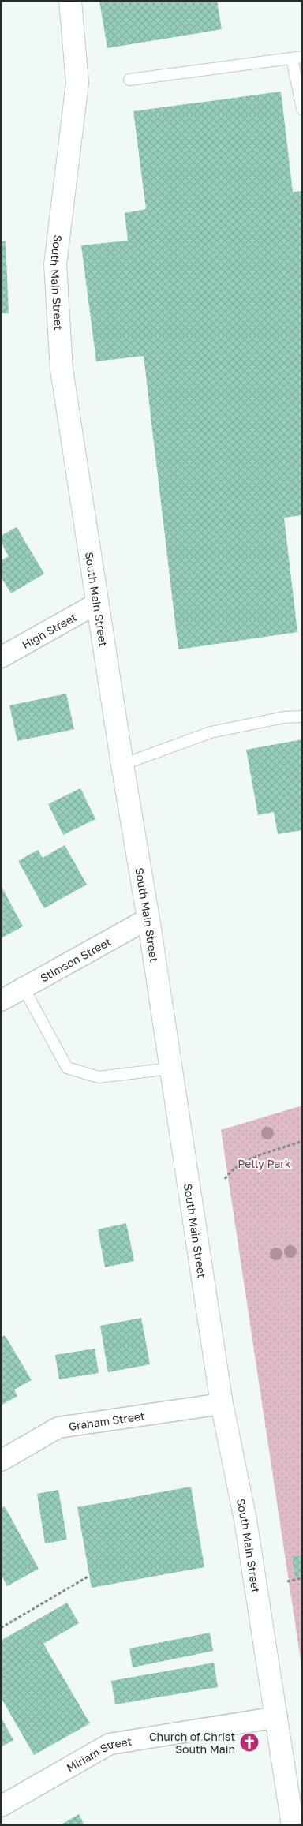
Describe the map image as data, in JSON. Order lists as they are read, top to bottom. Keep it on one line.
{"streets":{"main road":["South Main Street"],"street":["High Street","Stimson Street","Graham Street","Miriam Street"]},"crossings":[["South Main Street","High Street"],["South Main Street","Stimson Street"],["South Main Street","Graham Street"],["South Main Street","Miriam Street"]],"parks":["Pelly Park"],"places":{"church":["Church of Christ South Main"]}}
